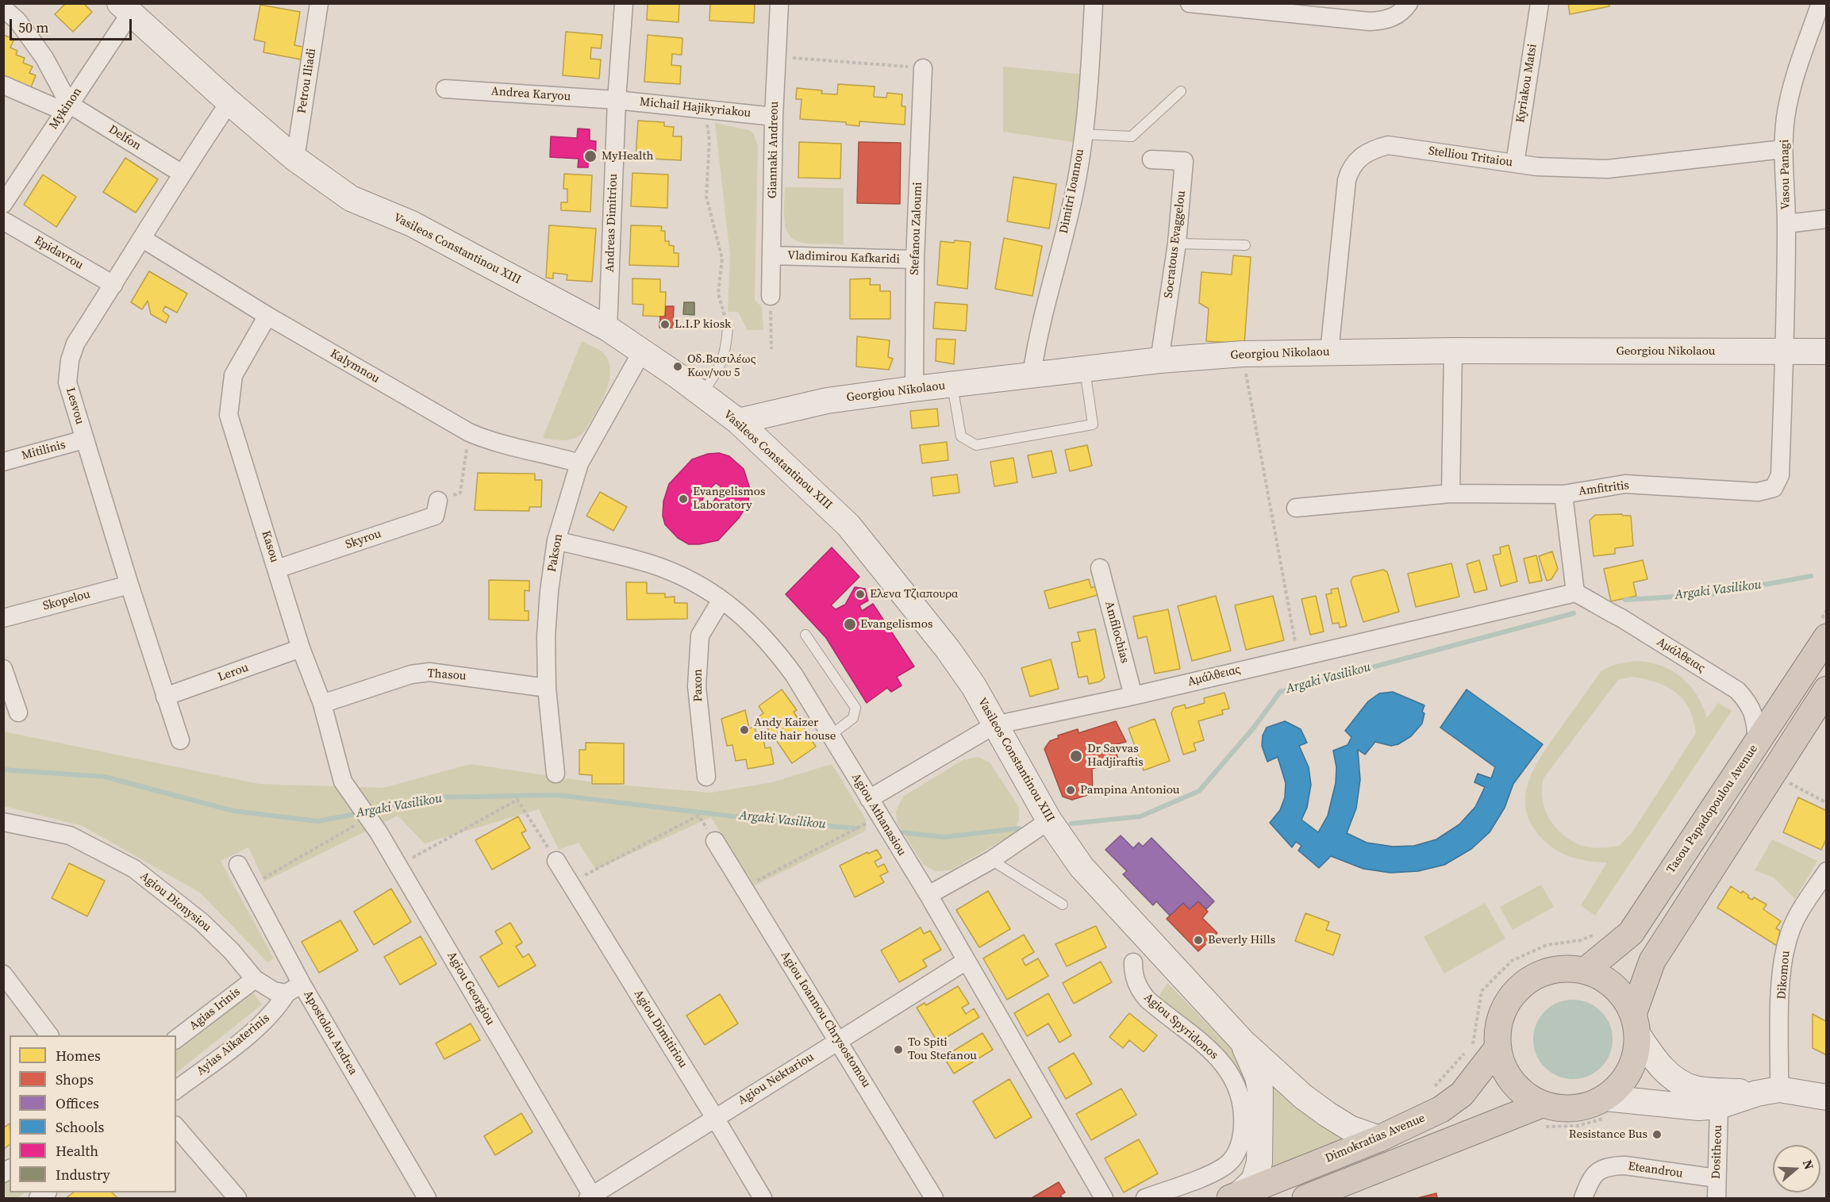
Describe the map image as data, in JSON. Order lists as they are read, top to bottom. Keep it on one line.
{"streets":{"highway":["Tasou Papadopoulou Avenue","Dimokratias Avenue"],"street":["Petrou Iliadi","Kyriakou Matsi","Andrea Karyou","Michail Hajikyriakou","Mykinon","Delfon","Giannaki Andreou","Stelliou Tritaiou","Vasou Panagi","Dimitri Ioannou","Andreas Dimitriou","Stefanou Zaloumi","Socratous Evaggelou","Vasileos Constantinou XIII","Epidavrou","Vladimirou Kafkaridi","Georgiou Nikolaou","Kalymnou","Lesvou","Mitilinis","Amfitritis","Skyrou","Kasou","Pakson","Skopelou","Amfilochias","Αμάλθειας","Lerou","Thasou","Paxon","Agiou Athanasiou","Agiou Dionysiou","Dikomou","Agiou Georgiou","Agias Irinis","Agiou Ioannou Chrysostomou","Agiou Spyridonos","Agiou Dimitiriou","Apostolou Andrea","Ayias Aikaterinis","Agiou Nektariou","Dositheou","Eteandrou"]},"crossings":[["Petrou Iliadi","Vasileos Constantinou XIII"],["Kyriakou Matsi","Stelliou Tritaiou"],["Andrea Karyou","Michail Hajikyriakou"],["Andrea Karyou","Andreas Dimitriou"],["Michail Hajikyriakou","Giannaki Andreou"],["Michail Hajikyriakou","Andreas Dimitriou"],["Mykinon","Delfon"],["Mykinon","Vasileos Constantinou XIII"],["Delfon","Lesvou"],["Giannaki Andreou","Vladimirou Kafkaridi"],["Stelliou Tritaiou","Vasou Panagi"],["Stelliou Tritaiou","Georgiou Nikolaou"],["Vasou Panagi","Georgiou Nikolaou"],["Vasou Panagi","Amfitritis"],["Dimitri Ioannou","Georgiou Nikolaou"],["Andreas Dimitriou","Vasileos Constantinou XIII"],["Stefanou Zaloumi","Vladimirou Kafkaridi"],["Stefanou Zaloumi","Georgiou Nikolaou"],["Socratous Evaggelou","Georgiou Nikolaou"],["Vasileos Constantinou XIII","Georgiou Nikolaou"],["Vasileos Constantinou XIII","Lesvou"],["Vasileos Constantinou XIII","Pakson"],["Vasileos Constantinou XIII","Αμάλθειας"],["Vasileos Constantinou XIII","Dimokratias Avenue"],["Epidavrou","Lesvou"],["Georgiou Nikolaou","Amfitritis"],["Kalymnou","Lesvou"],["Kalymnou","Kasou"],["Kalymnou","Pakson"],["Lesvou","Mitilinis"],["Lesvou","Skopelou"],["Lesvou","Lerou"],["Skyrou","Kasou"],["Kasou","Lerou"],["Kasou","Thasou"],["Kasou","Agiou Georgiou"],["Pakson","Thasou"],["Pakson","Agiou Athanasiou"],["Amfilochias","Αμάλθειας"],["Αμάλθειας","Tasou Papadopoulou Avenue"],["Αμάλθειας","Agiou Athanasiou"],["Paxon","Agiou Athanasiou"],["Tasou Papadopoulou Avenue","Dimokratias Avenue"],["Agiou Athanasiou","Agiou Nektariou"],["Agiou Dionysiou","Agias Irinis"],["Agiou Dionysiou","Ayias Aikaterinis"],["Agiou Georgiou","Agiou Nektariou"],["Agiou Ioannou Chrysostomou","Agiou Nektariou"],["Agiou Dimitiriou","Agiou Nektariou"],["Dositheou","Eteandrou"]],"water":["Argaki Vasilikou"],"places":["MyHealth","L.I.P kiosk","Οδ.Βασιλέως Κων/νου 5","Evangelismos Laboratory","Ελενα Τζιαπουρα","Evangelismos","Andy Kaizer elite hair house","Dr Savvas Hadjiraftis","Pampina Antoniou","Beverly Hills","To Spiti Tou Stefanou","Resistance Bus"],"legend":["Homes","Shops","Offices","Schools","Health","Industry"],"scale_bar":"50 m","north":"right"}
